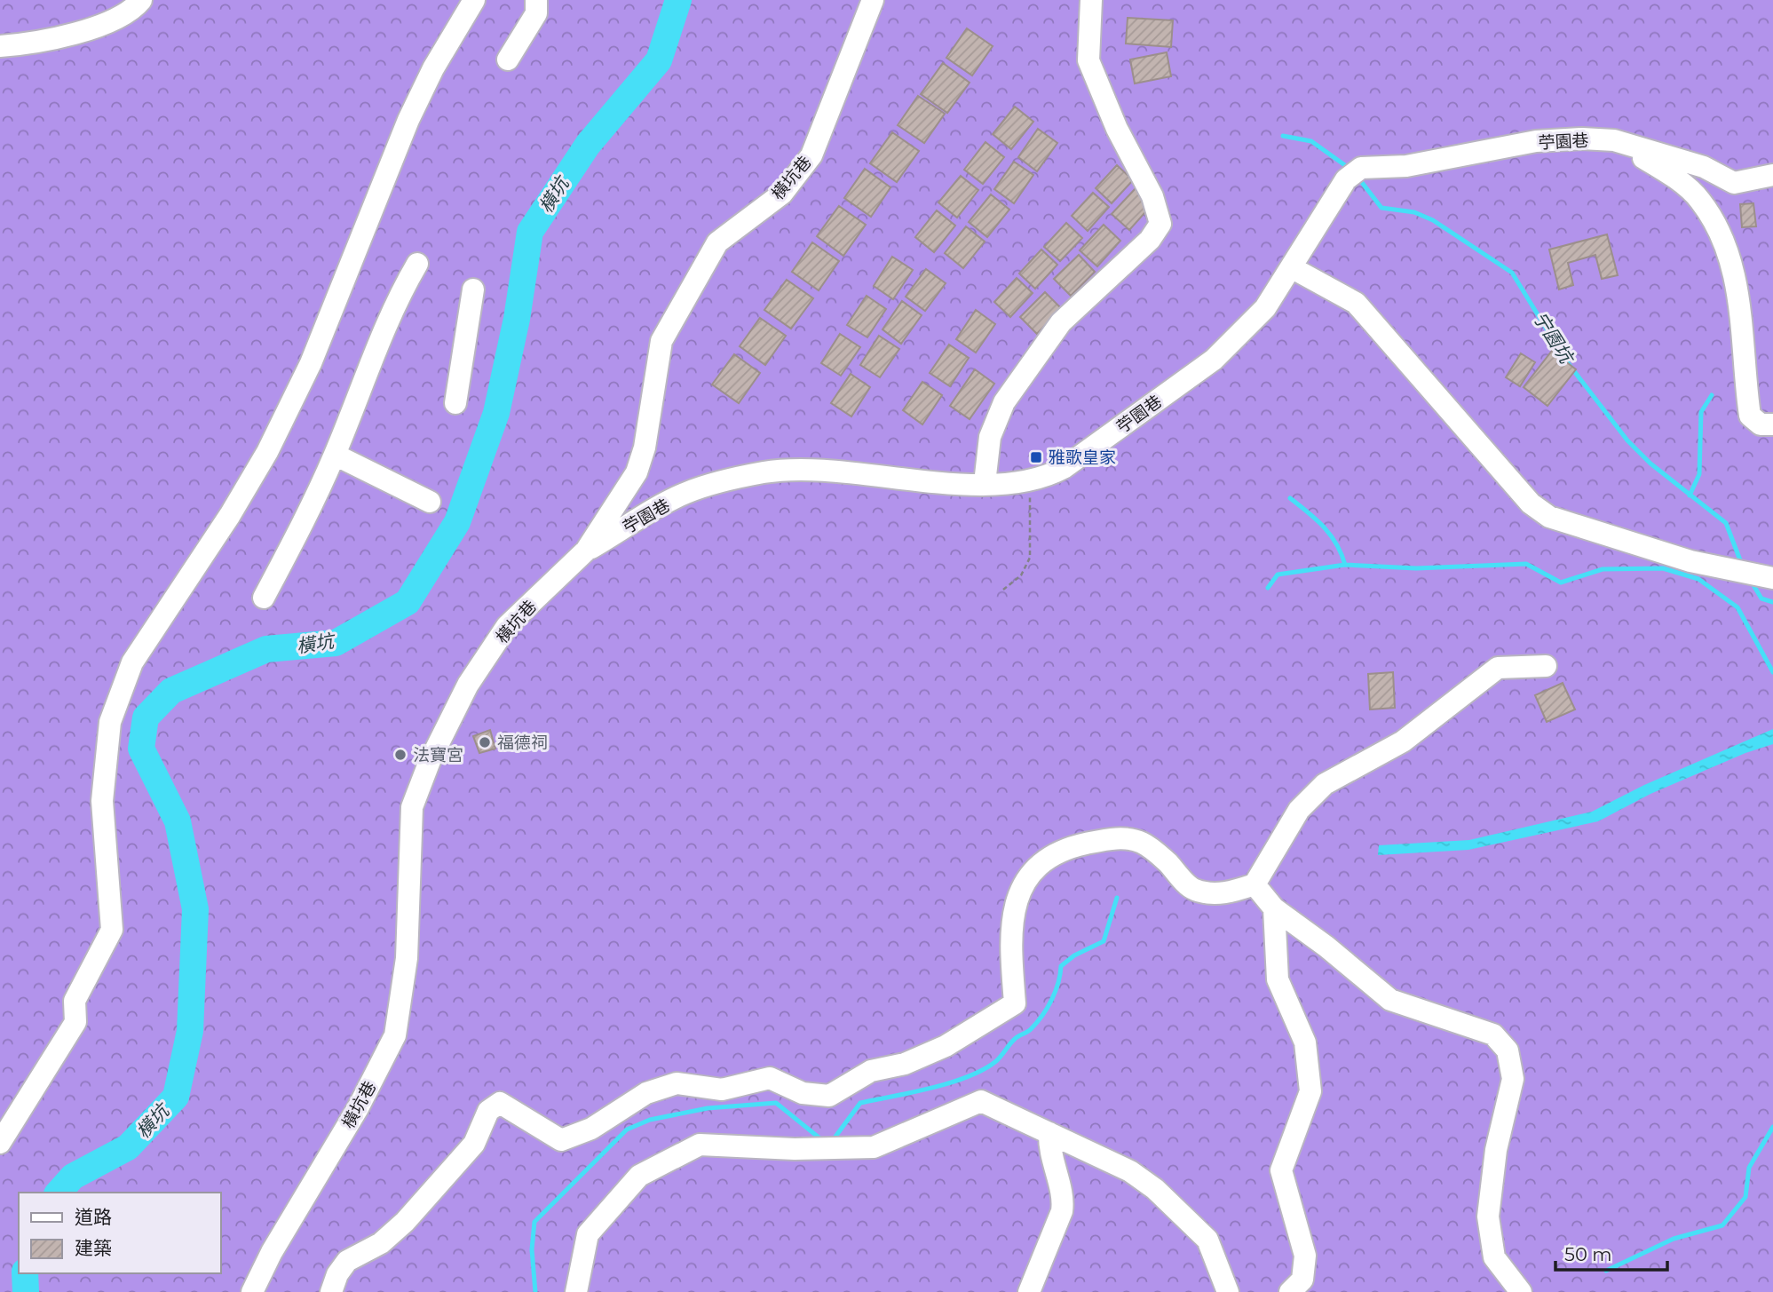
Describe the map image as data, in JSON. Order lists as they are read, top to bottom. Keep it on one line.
{"streets":{"street":["苧園巷","橫坑巷"]},"crossings":[["苧園巷","橫坑巷"]],"water":["橫坑","宁園坑"],"places":{"transit":["雅歌皇家"],"other":["福德祠","法寶宮"]},"legend":["道路","建築"],"scale_bar":"50 m"}
